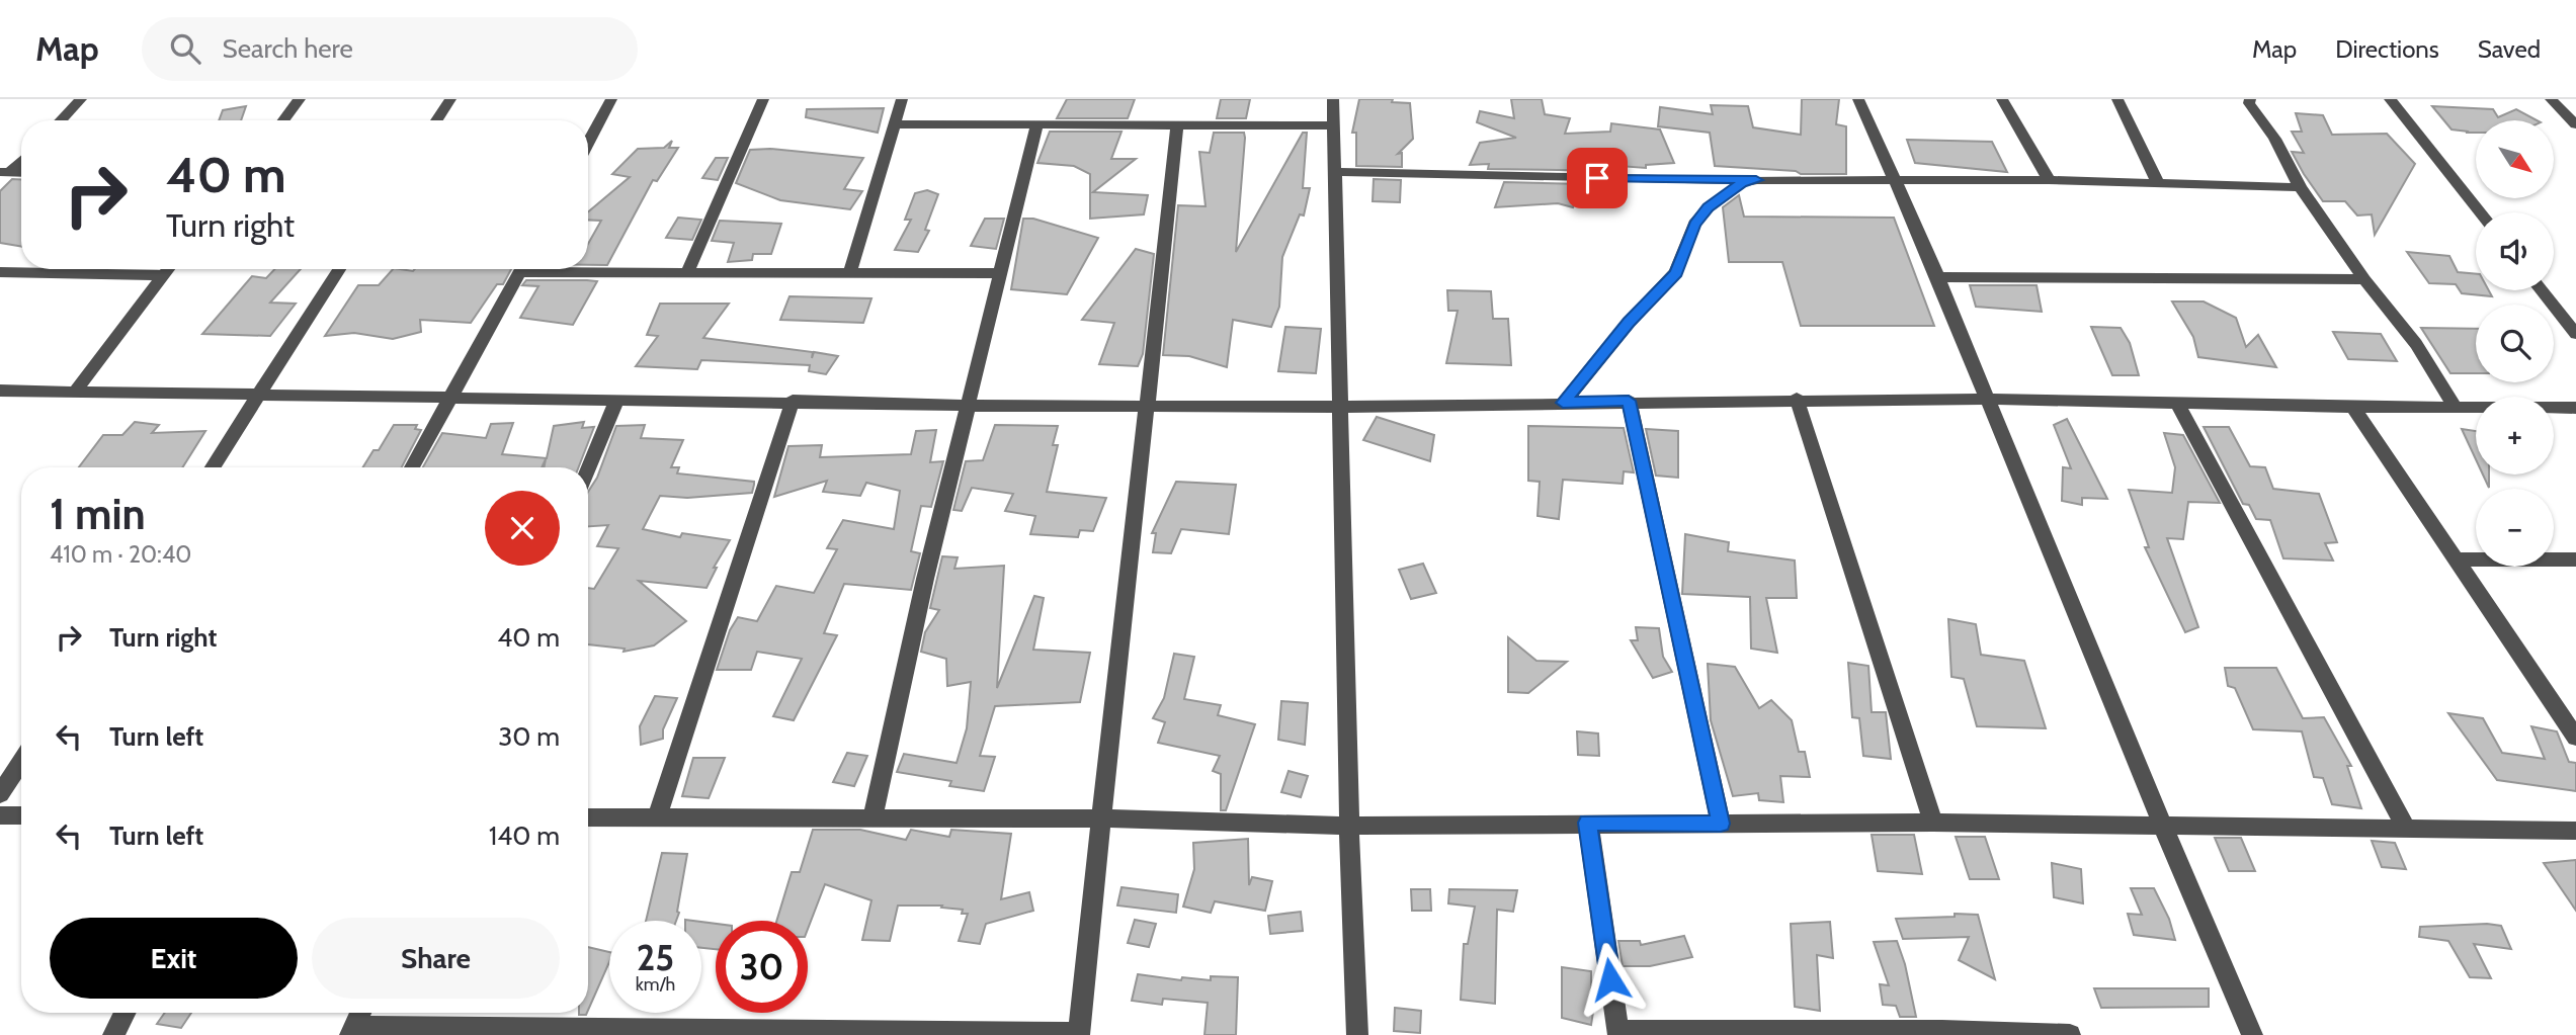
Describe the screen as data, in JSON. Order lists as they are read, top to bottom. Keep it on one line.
{"north":"bottom right","page":{"header":"Map","search":"Search here","nav":["Map","Directions","Saved"],"map_buttons":["+","−"],"turn":["40 m","Turn right"],"heading":["1 min","410 m · 20:40"],"list":[{"name":"Turn right","value":"40 m"},{"name":"Turn left","value":"30 m"},{"name":"Turn left","value":"140 m"}],"buttons":["Exit","Share"],"speed":"25 km/h","limit":"30"}}
